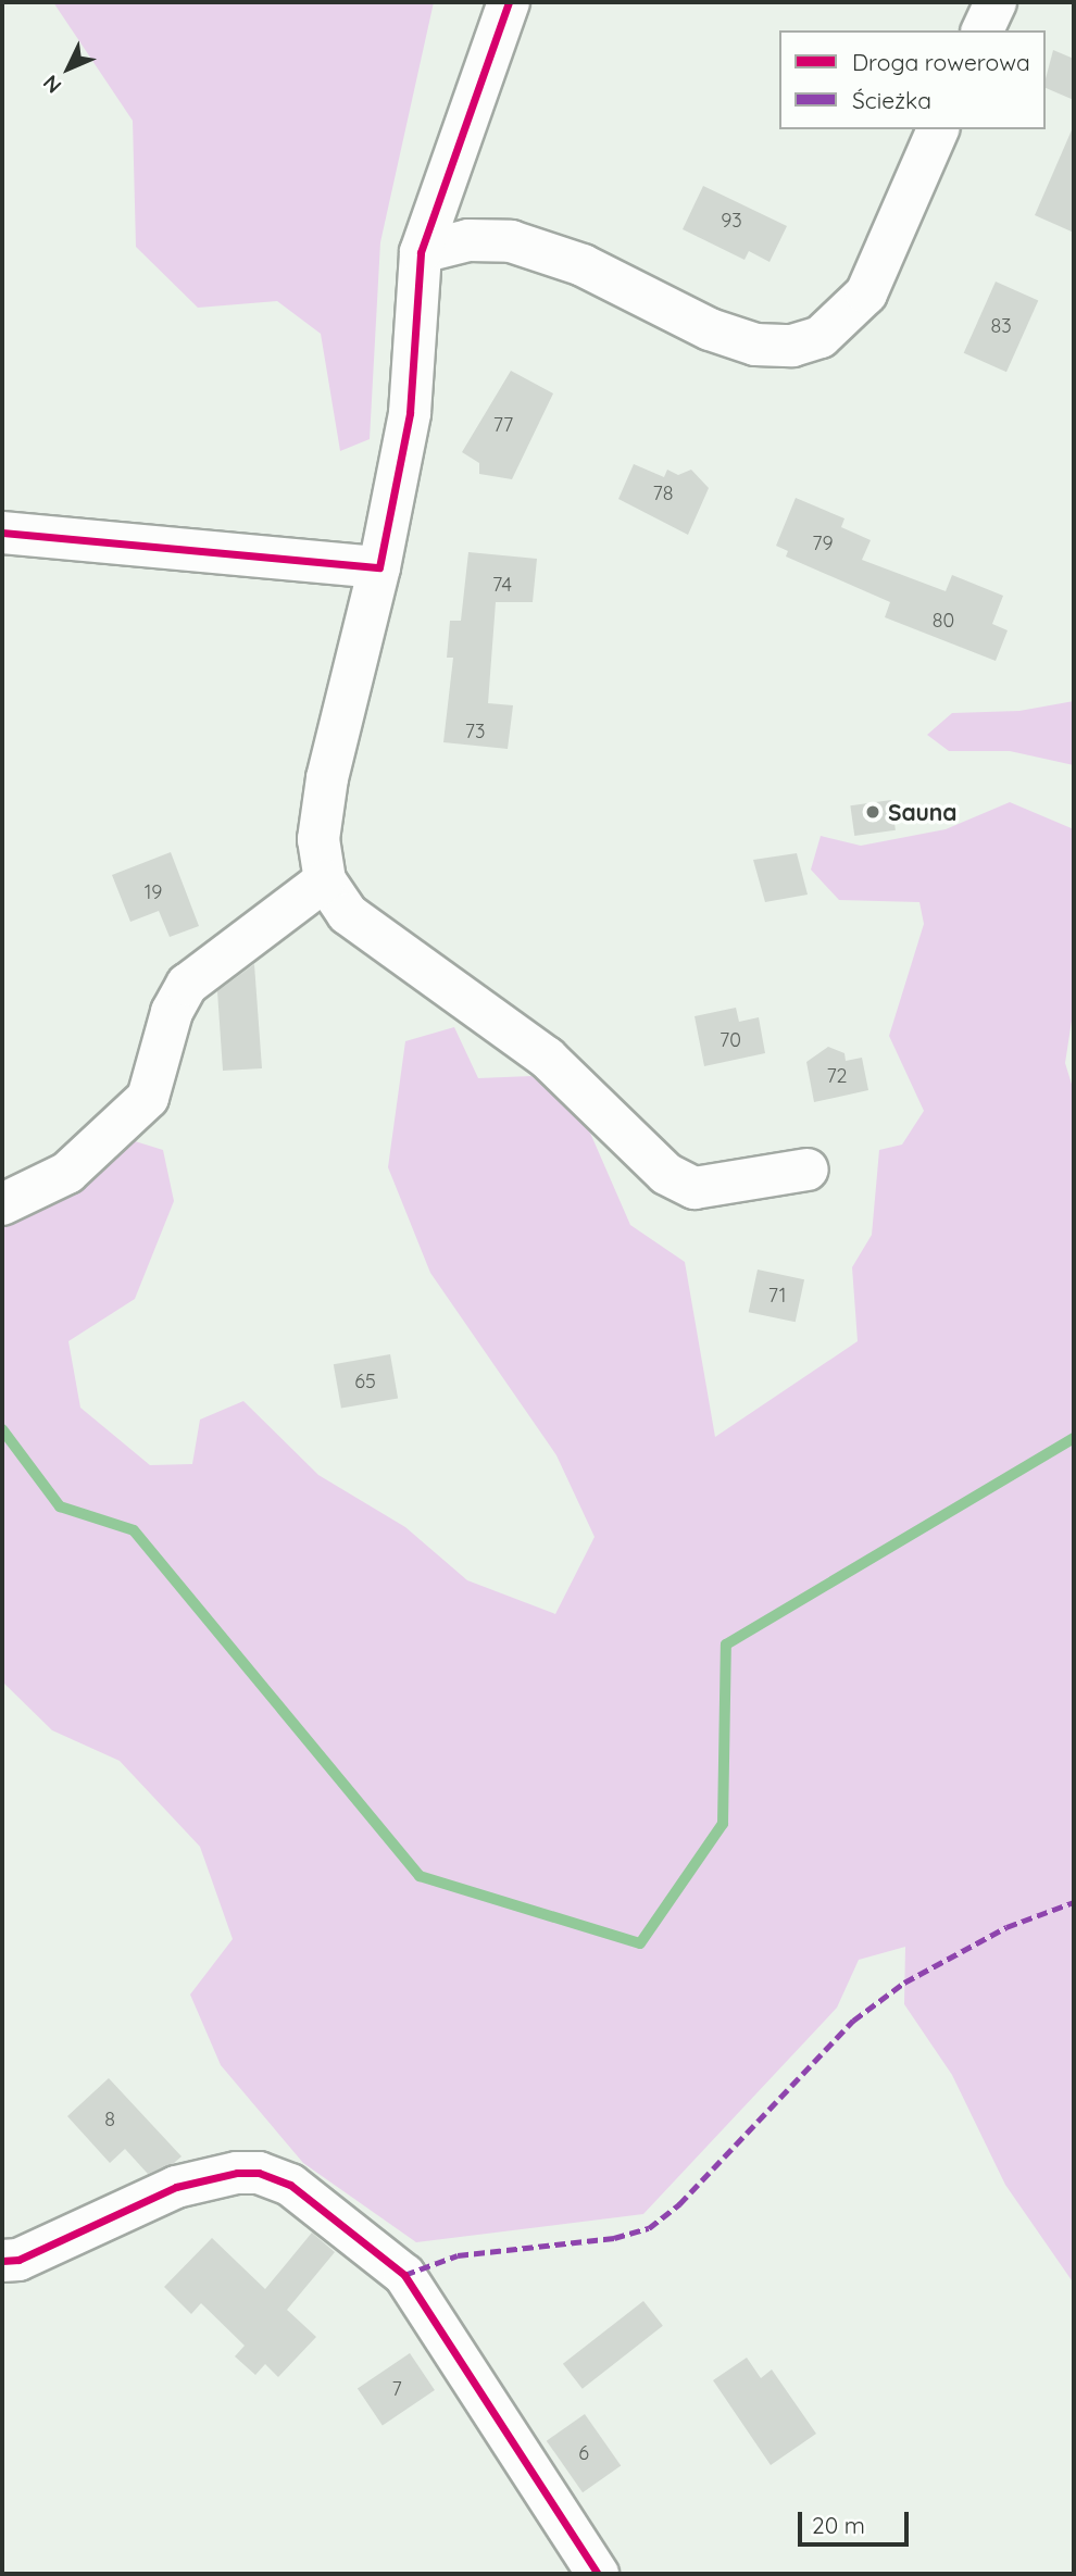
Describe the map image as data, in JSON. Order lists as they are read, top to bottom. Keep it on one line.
{"places":["Sauna"],"house_numbers":["93","83","77","78","79","74","80","73","19","70","72","71","65","8","7","6"],"legend":["Droga rowerowa","Ścieżka"],"scale_bar":"20 m","north":"bottom left"}
